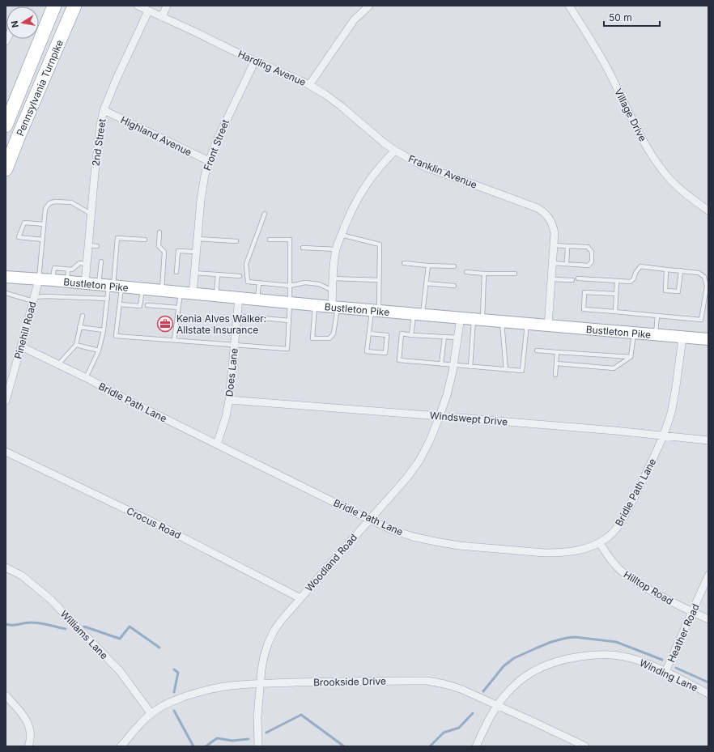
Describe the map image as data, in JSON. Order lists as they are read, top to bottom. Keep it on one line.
{"streets":{"highway":["Pennsylvania Turnpike"],"main road":["Bustleton Pike"],"street":["Harding Avenue","Village Drive","Highland Avenue","2nd Street","Front Street","Franklin Avenue","Pinehill Road","Does Lane","Bridle Path Lane","Windswept Drive","Crocus Road","Woodland Road","Hilltop Road","Heather Road","Williams Lane","Winding Lane","Brookside Drive"]},"crossings":[["Harding Avenue","2nd Street"],["Harding Avenue","Front Street"],["Harding Avenue","Franklin Avenue"],["Highland Avenue","2nd Street"],["Highland Avenue","Front Street"],["2nd Street","Bustleton Pike"],["Front Street","Bustleton Pike"],["Franklin Avenue","Bustleton Pike"],["Bustleton Pike","Pinehill Road"],["Bustleton Pike","Does Lane"],["Bustleton Pike","Bridle Path Lane"],["Bustleton Pike","Woodland Road"],["Pinehill Road","Bridle Path Lane"],["Does Lane","Bridle Path Lane"],["Does Lane","Windswept Drive"],["Bridle Path Lane","Windswept Drive"],["Bridle Path Lane","Woodland Road"],["Bridle Path Lane","Hilltop Road"],["Windswept Drive","Woodland Road"],["Crocus Road","Woodland Road"],["Woodland Road","Brookside Drive"],["Hilltop Road","Heather Road"],["Heather Road","Winding Lane"],["Williams Lane","Brookside Drive"],["Winding Lane","Brookside Drive"]],"places":{"office":["Kenia Alves Walker: Allstate Insurance"]},"scale_bar":"50 m","north":"left"}
